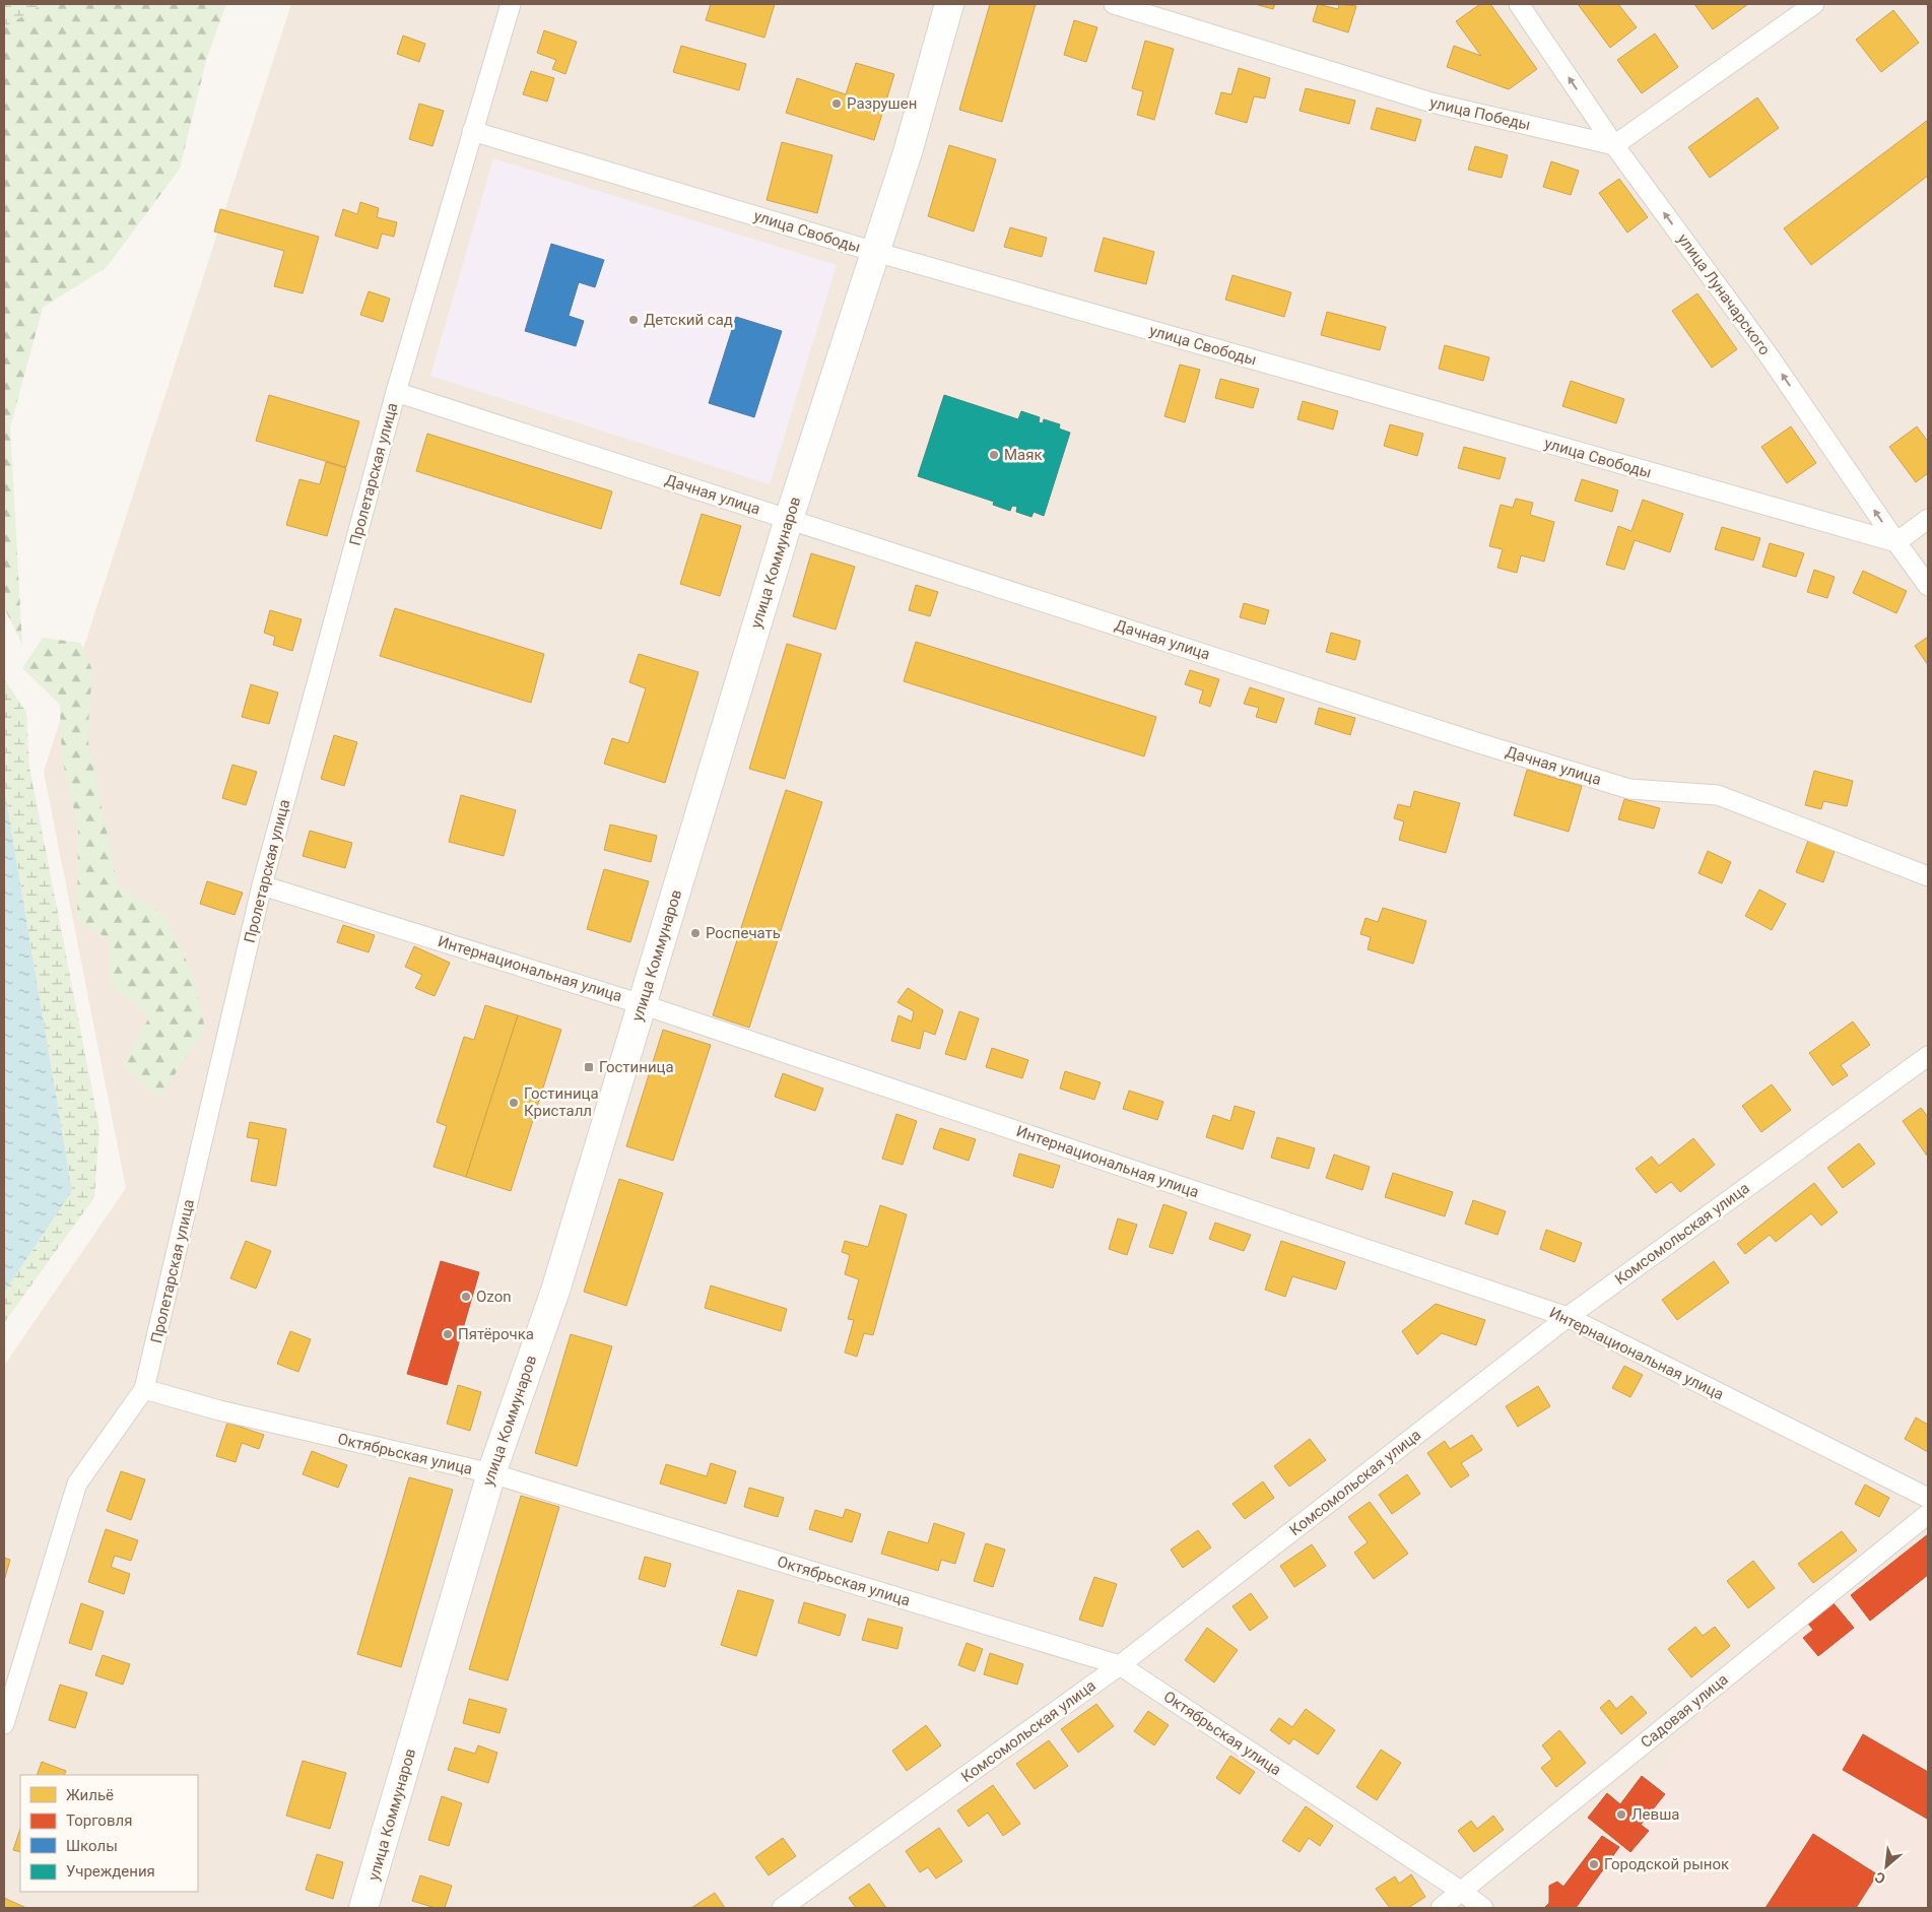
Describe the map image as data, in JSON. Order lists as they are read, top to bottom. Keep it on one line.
{"streets":{"main road":["улица Коммунаров"],"street":["улица Победы","улица Свободы","улица Луначарского","Пролетарская улица","Дачная улица","Интернациональная улица","Комсомольская улица","Октябрьская улица","Садовая улица"]},"crossings":[["улица Победы","улица Луначарского"],["улица Свободы","улица Луначарского"],["улица Свободы","Пролетарская улица"],["улица Свободы","улица Коммунаров"],["Пролетарская улица","Дачная улица"],["Пролетарская улица","Интернациональная улица"],["Пролетарская улица","Октябрьская улица"],["Дачная улица","улица Коммунаров"],["улица Коммунаров","Интернациональная улица"],["улица Коммунаров","Октябрьская улица"],["Интернациональная улица","Комсомольская улица"],["Комсомольская улица","Октябрьская улица"],["Октябрьская улица","Садовая улица"]],"one_way":["улица Луначарского"],"places":{"other":["Разрушен","Детский сад","Маяк","Роспечать","Гостиница Кристалл","Ozon","Пятёрочка","Левша","Городской рынок"],"transit":["Гостиница"]},"legend":["Жильё","Торговля","Школы","Учреждения"],"north":"bottom left"}
